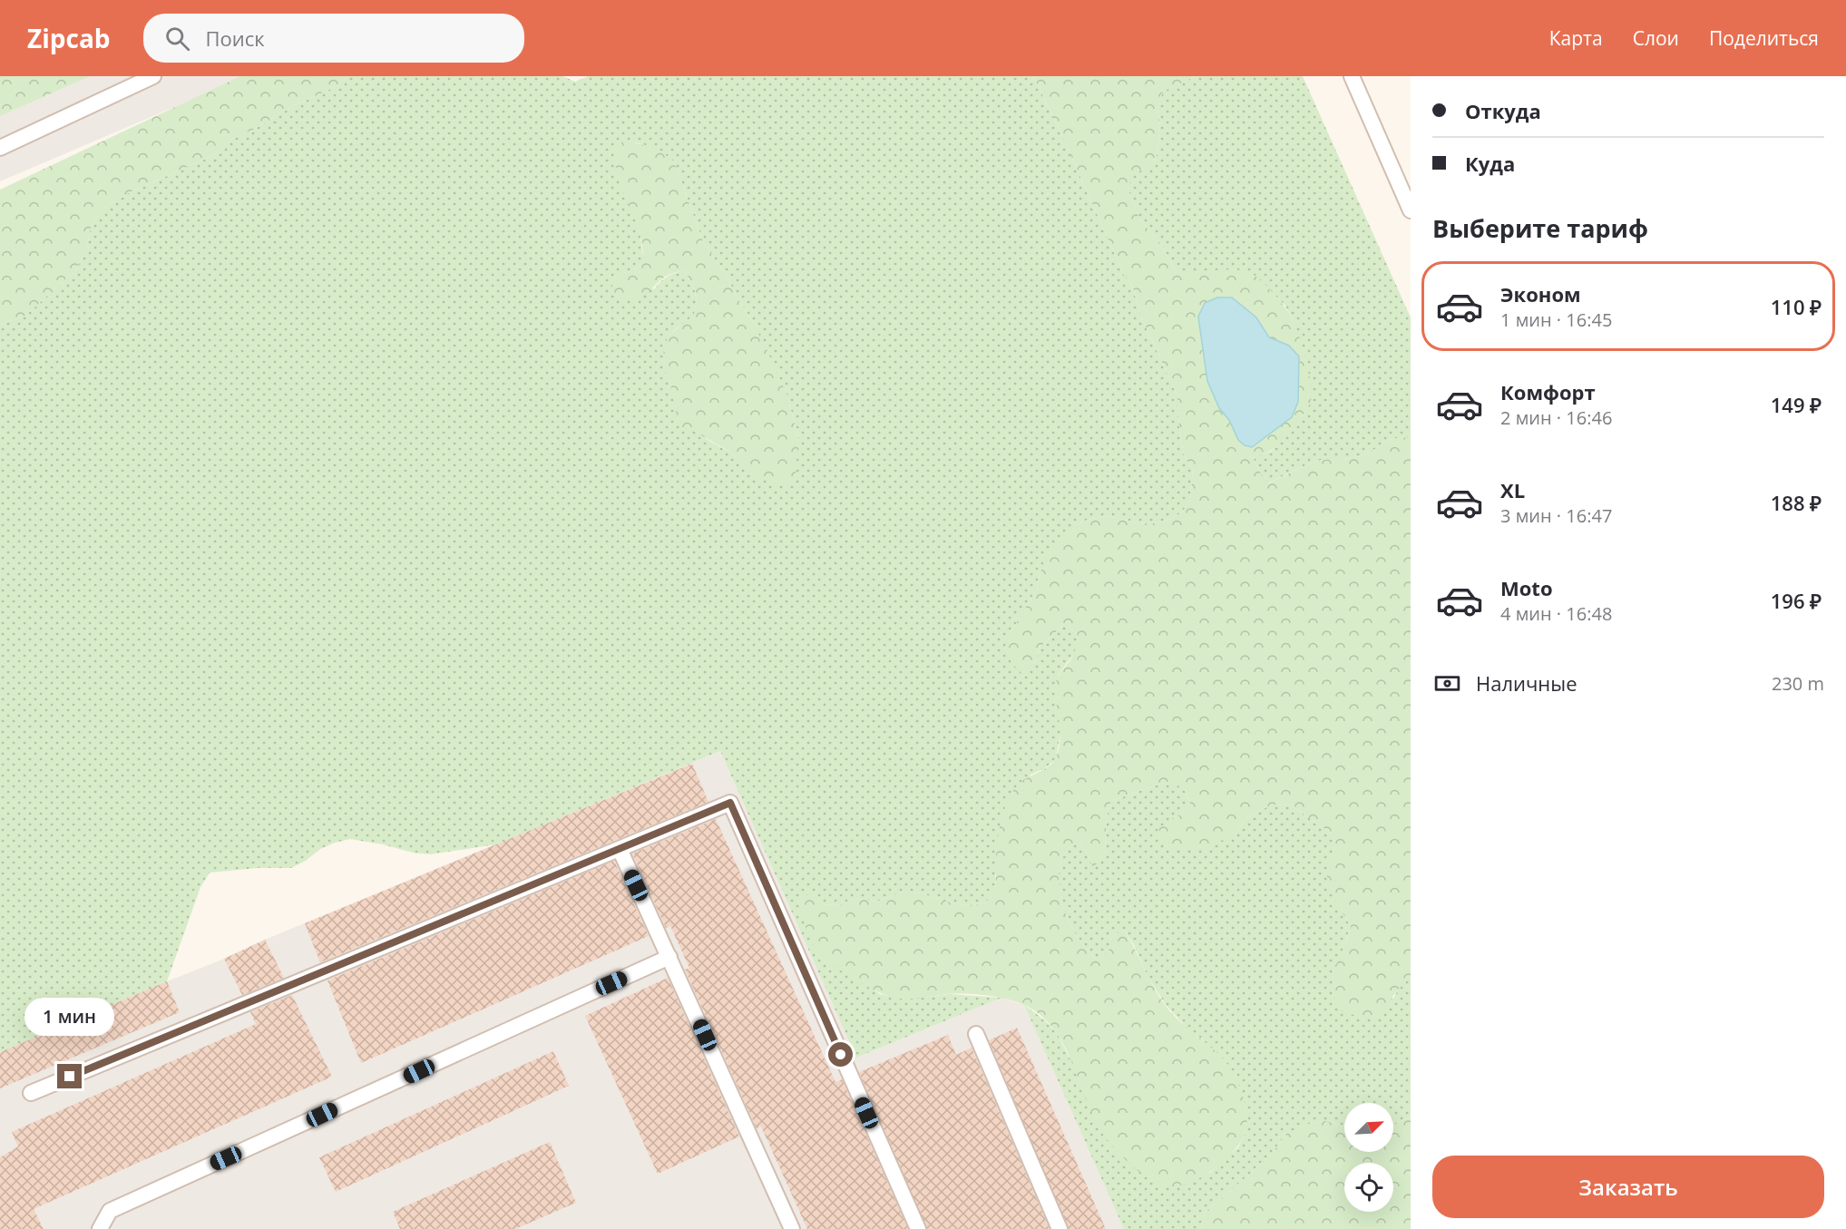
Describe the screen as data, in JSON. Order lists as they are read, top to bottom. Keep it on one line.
{"north":"top right","page":{"header":"Zipcab","search":"Поиск","nav":["Карта","Слои","Поделиться"],"banner":["Откуда","Куда"],"heading":"Выберите тариф","list":[{"name":"Эконом","note":"1 мин · 16:45","value":"110 ₽"},{"name":"Комфорт","note":"2 мин · 16:46","value":"149 ₽"},{"name":"XL","note":"3 мин · 16:47","value":"188 ₽"},{"name":"Moto","note":"4 мин · 16:48","value":"196 ₽"}],"pay":["Наличные","230 m"],"bubble":"1 мин","buttons":"Заказать"}}
